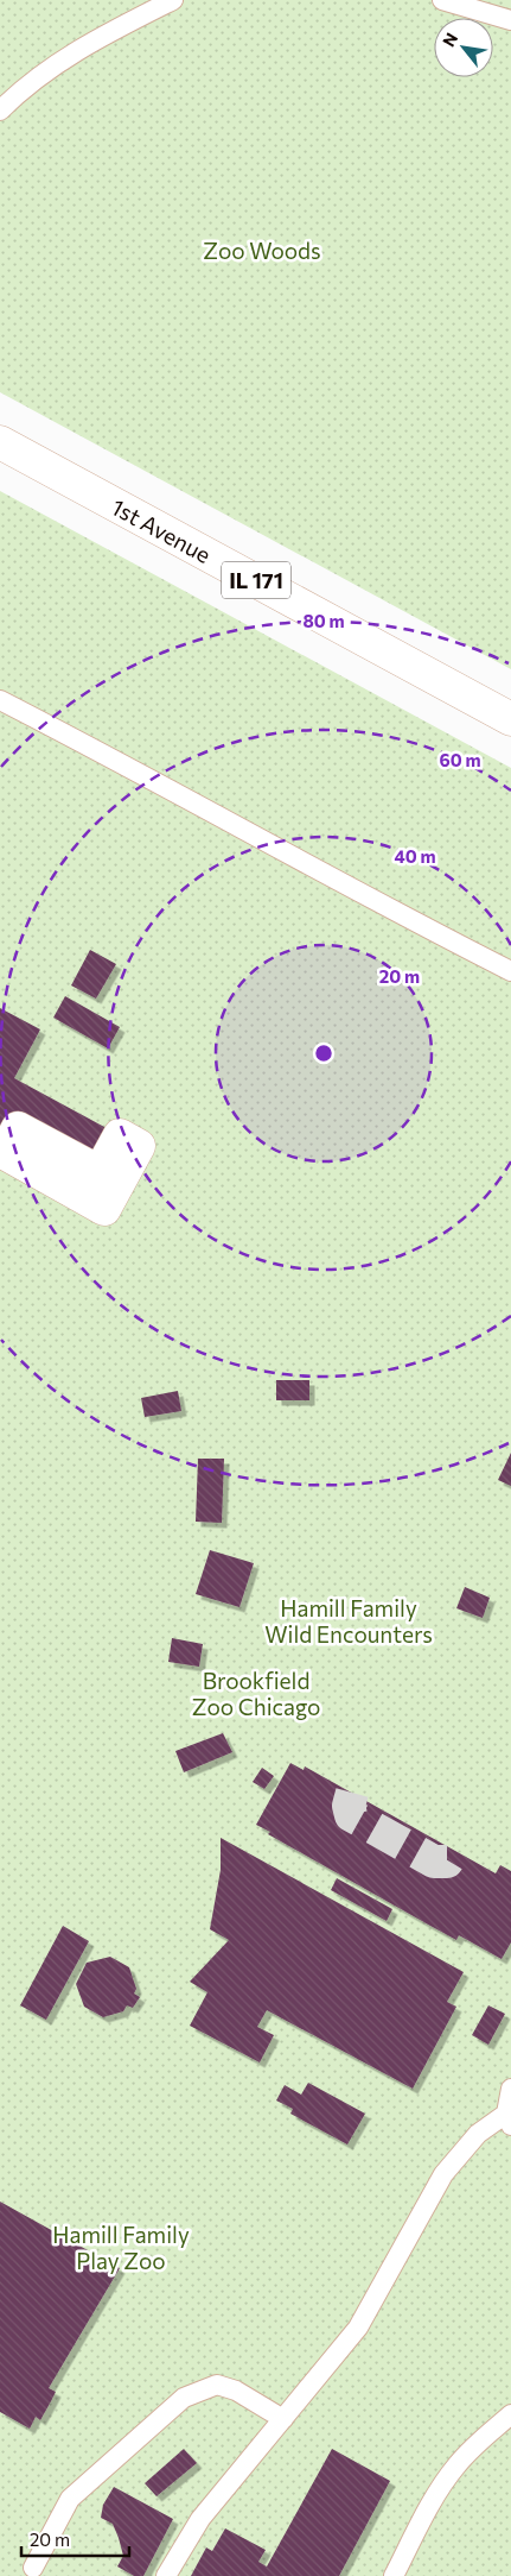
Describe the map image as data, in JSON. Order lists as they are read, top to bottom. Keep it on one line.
{"streets":{"main road":["1st Avenue","IL 171"]},"parks":["Zoo Woods","Hamill Family Wild Encounters","Brookfield Zoo Chicago","Hamill Family Play Zoo"],"scale_bar":"20 m","north":"top left","rings":["80 m","60 m","40 m","20 m"]}
